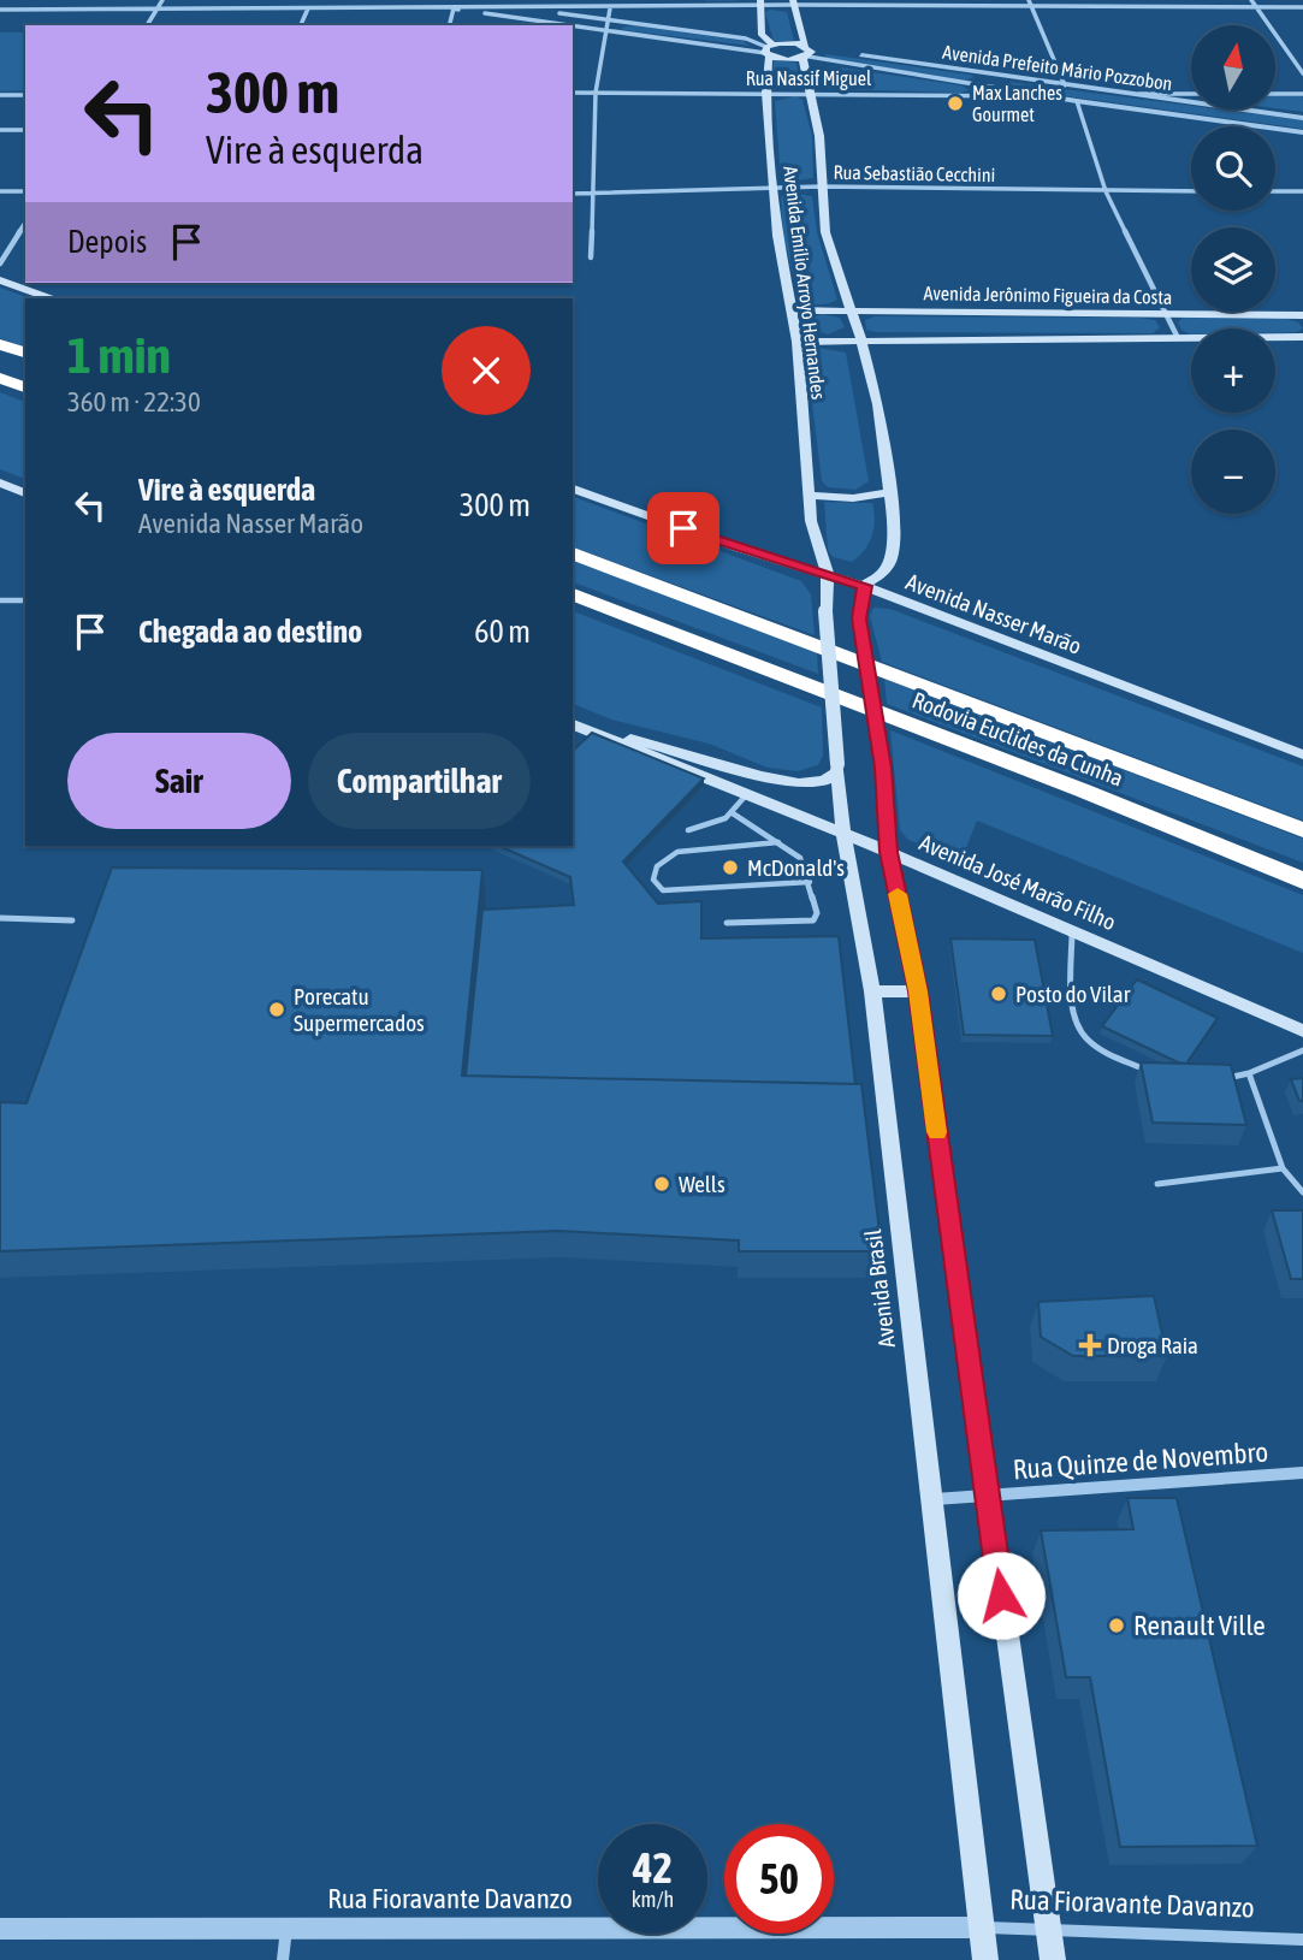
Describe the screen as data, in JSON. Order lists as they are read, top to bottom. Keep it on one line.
{"streets":{"highway":["Rodovia Euclides da Cunha"],"main road":["Avenida Emílio Arroyo Hernandes","Avenida Jerônimo Figueira da Costa","Avenida Nasser Marão","Avenida José Marão Filho","Avenida Brasil"],"street":["Avenida Prefeito Mário Pozzobon","Rua Nassif Miguel","Rua Sebastião Cecchini","Rua Quinze de Novembro","Rua Fioravante Davanzo"]},"crossings":[["Avenida Prefeito Mário Pozzobon","Rua Nassif Miguel"],["Avenida Prefeito Mário Pozzobon","Avenida Emílio Arroyo Hernandes"],["Rua Nassif Miguel","Avenida Emílio Arroyo Hernandes"],["Rua Sebastião Cecchini","Avenida Emílio Arroyo Hernandes"],["Avenida Emílio Arroyo Hernandes","Avenida Jerônimo Figueira da Costa"],["Avenida Emílio Arroyo Hernandes","Avenida Nasser Marão"],["Avenida Emílio Arroyo Hernandes","Avenida Brasil"],["Avenida José Marão Filho","Avenida Brasil"],["Avenida Brasil","Rua Quinze de Novembro"],["Avenida Brasil","Rua Fioravante Davanzo"]],"places":{"other":["Max Lanches Gourmet","McDonald's","Posto do Vilar","Porecatu Supermercados","Wells","Renault Ville"],"health":["Droga Raia"]},"north":"top","page":{"map_buttons":["+","−"],"turn":["300 m","Vire à esquerda"],"then":"Depois","heading":["1 min","360 m · 22:30"],"list":[{"name":"Vire à esquerda","note":"Avenida Nasser Marão","value":"300 m"},{"name":"Chegada ao destino","value":"60 m"}],"buttons":["Sair","Compartilhar"],"speed":"42 km/h","limit":"50"}}
